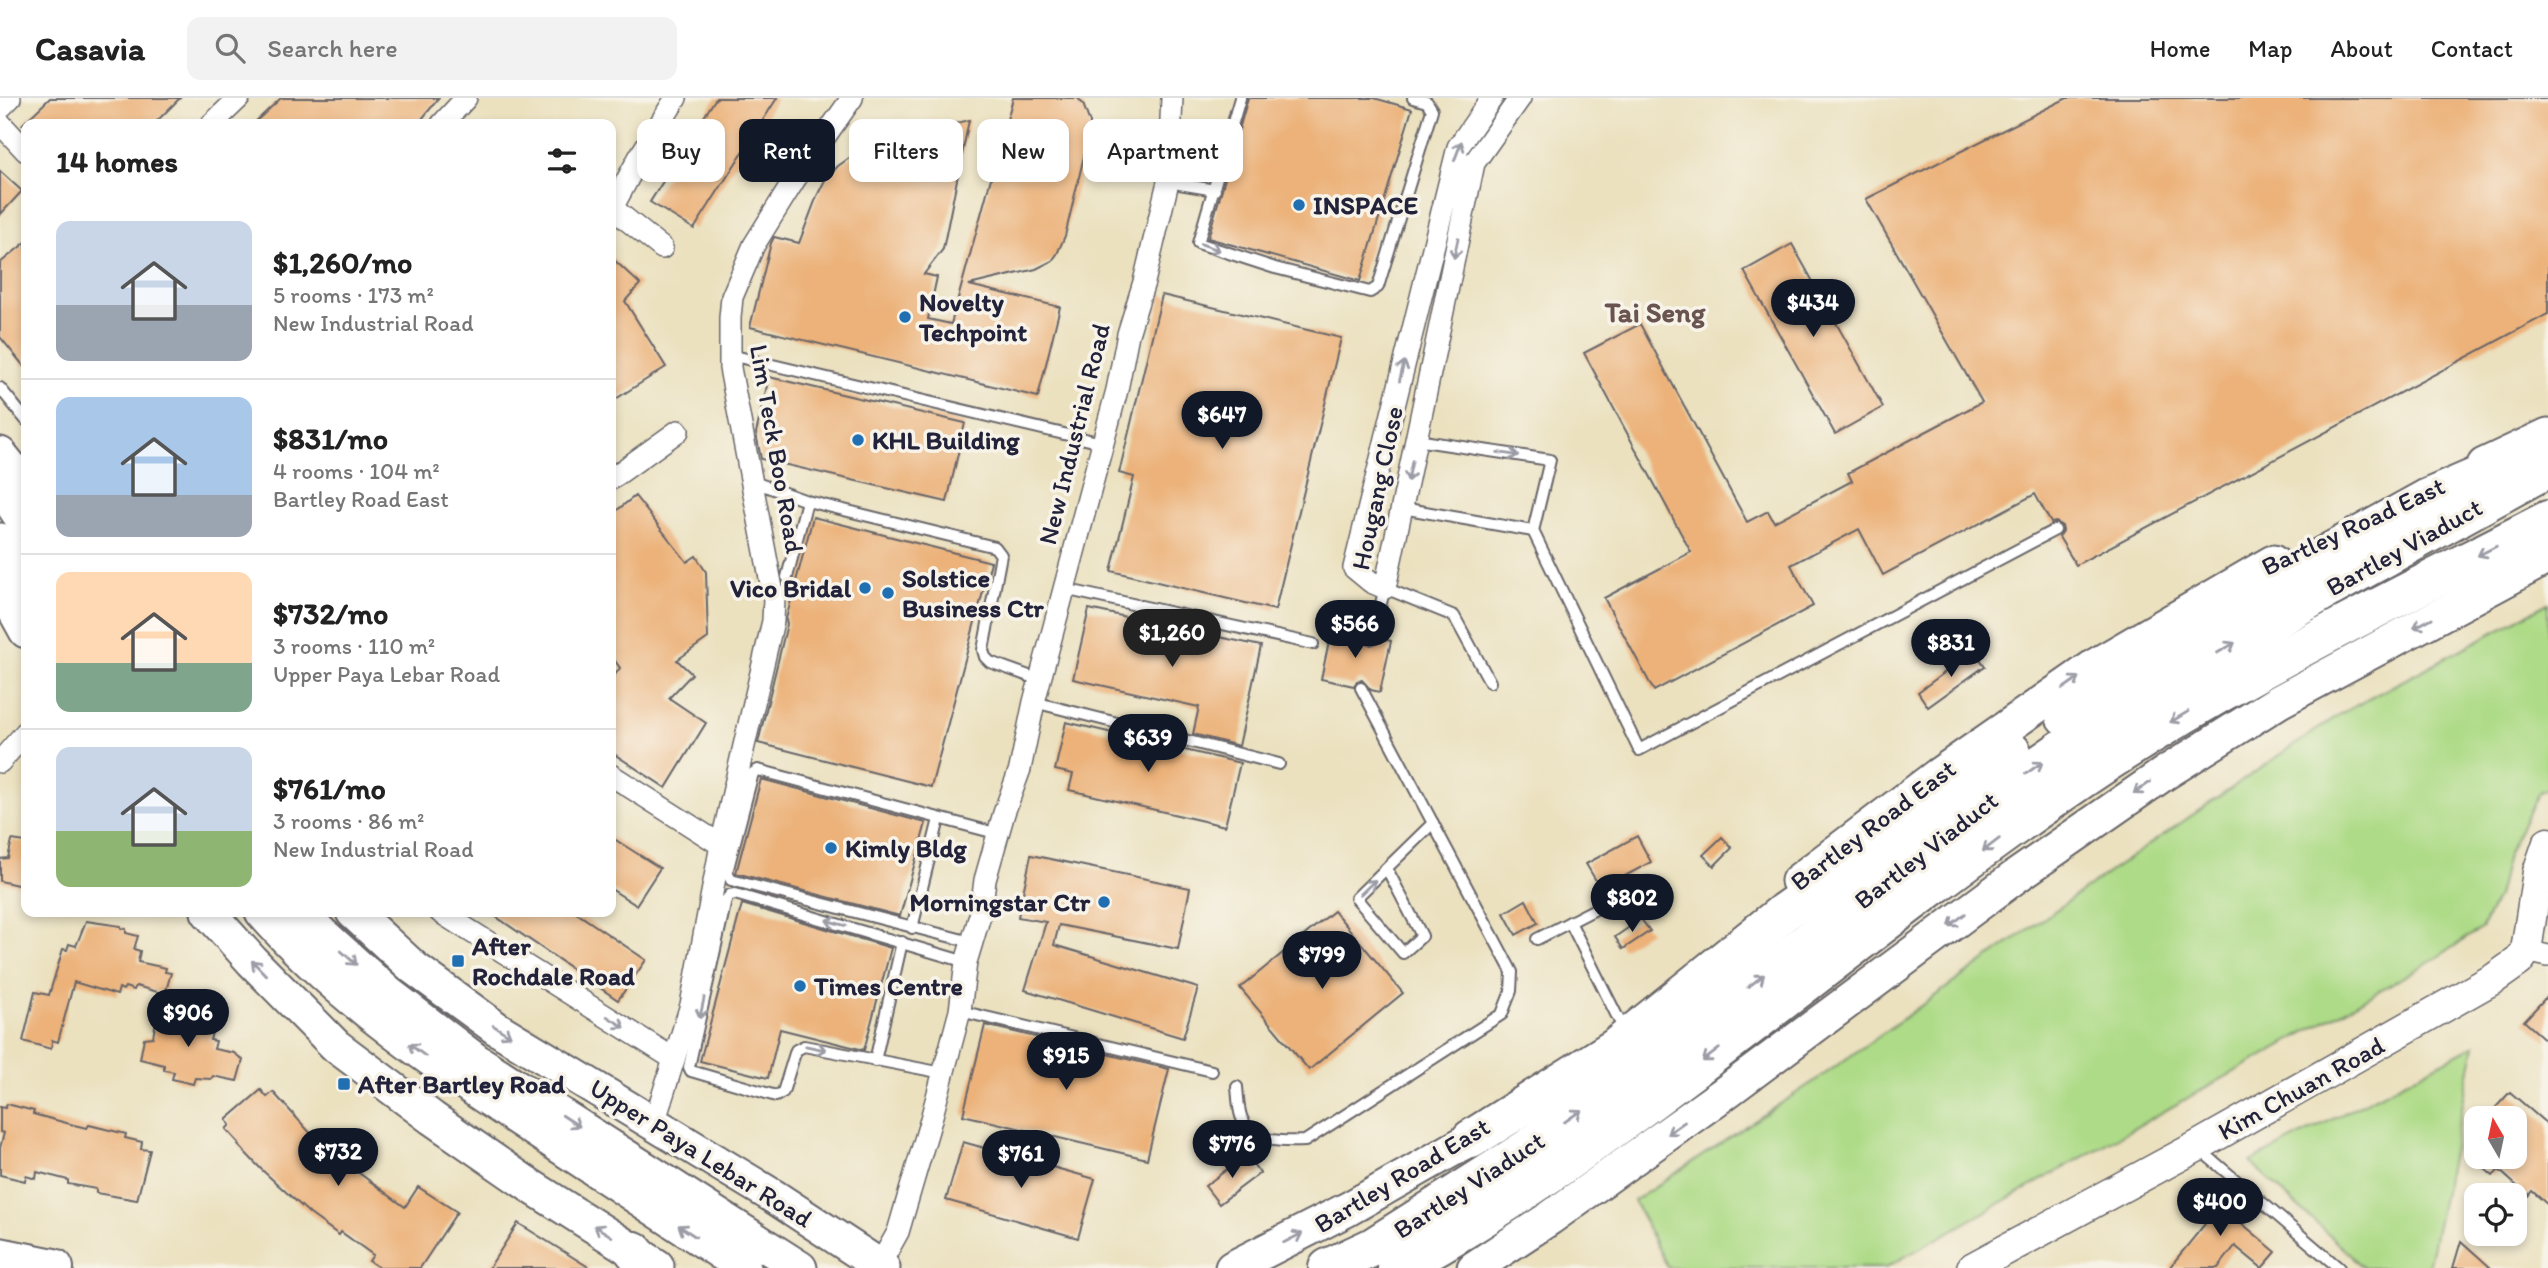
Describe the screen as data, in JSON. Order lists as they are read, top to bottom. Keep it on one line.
{"streets":{"highway":["Bartley Viaduct"],"main road":["Bartley Road East","Kim Chuan Road","Upper Paya Lebar Road"],"street":["New Industrial Road","Lim Teck Boo Road","Hougang Close"]},"crossings":[["New Industrial Road","Upper Paya Lebar Road"],["Lim Teck Boo Road","Upper Paya Lebar Road"]],"districts":["Tai Seng"],"places":{"other":["INSPACE","Novelty Techpoint","KHL Building","Vico Bridal","Solstice Business Ctr","Kimly Bldg","Morningstar Ctr","Times Centre"],"transit":["After Rochdale Road","After Bartley Road"]},"north":"top","page":{"header":"Casavia","search":"Search here","nav":["Home","Map","About","Contact"],"chip":["Buy","Rent","Filters","New","Apartment"],"heading":"14 homes","list":[{"name":"$1,260/mo","note":"5 rooms · 173 m² · New Industrial Road"},{"name":"$831/mo","note":"4 rooms · 104 m² · Bartley Road East"},{"name":"$732/mo","note":"3 rooms · 110 m² · Upper Paya Lebar Road"},{"name":"$761/mo","note":"3 rooms · 86 m² · New Industrial Road"}],"price":["$434","$647","$566","$1,260","$831","$639","$802","$799","$906","$915","$776","$732","$761","$400"]}}
